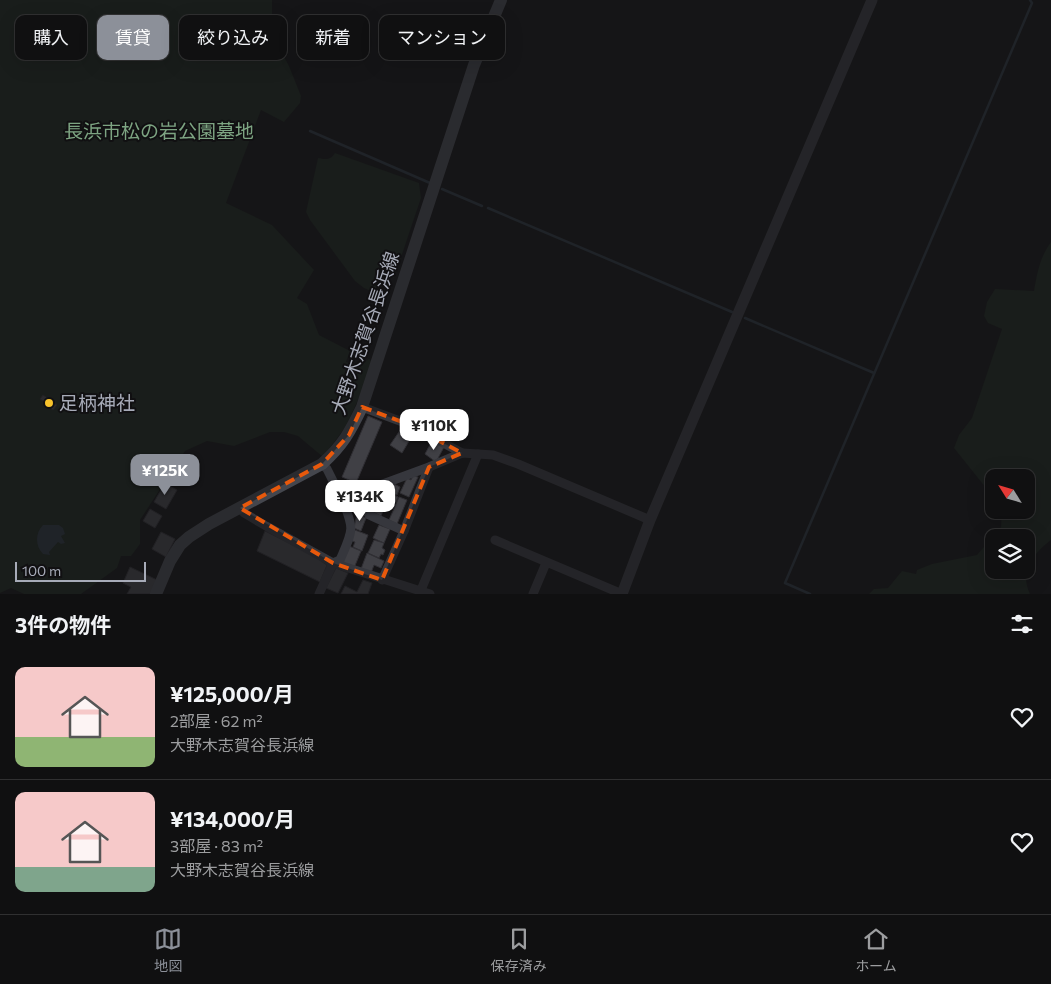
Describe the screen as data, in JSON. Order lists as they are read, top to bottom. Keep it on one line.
{"streets":{"main road":["大野木志賀谷長浜線"]},"parks":["長浜市松の岩公園墓地"],"places":["足柄神社"],"scale_bar":"100 m","north":"top left","page":{"chip":["購入","賃貸","絞り込み","新着","マンション"],"price":["¥110K","¥125K","¥134K"],"scale":"100 m","heading":"3件の物件","list":[{"name":"¥125,000/月","note":"2部屋 · 62 m² · 大野木志賀谷長浜線"},{"name":"¥134,000/月","note":"3部屋 · 83 m² · 大野木志賀谷長浜線"}],"tabs":["地図","保存済み","ホーム"]}}
